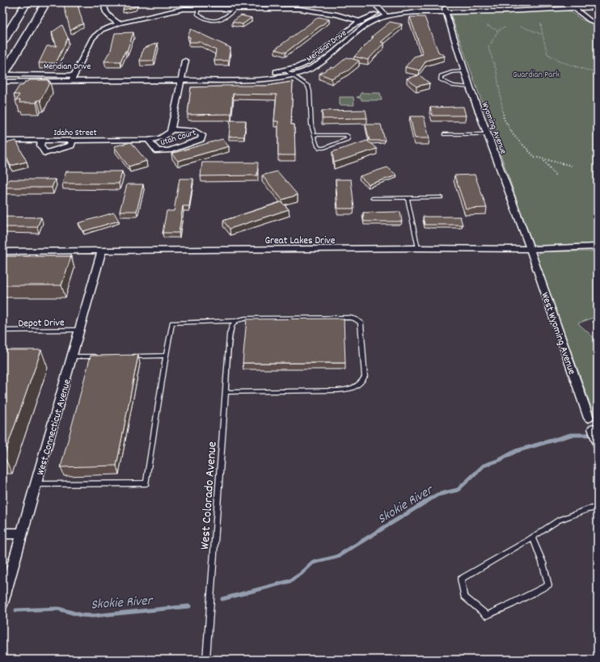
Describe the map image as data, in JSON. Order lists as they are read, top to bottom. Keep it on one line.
{"streets":{"street":["Meridian Drive","Wyoming Avenue","Idaho Street","Utah Court","Great Lakes Drive","West Wyoming Avenue","West Connecticut Avenue"],"lane":["Depot Drive","West Colorado Avenue"]},"crossings":[["Meridian Drive","Wyoming Avenue"],["Wyoming Avenue","Great Lakes Drive"],["Wyoming Avenue","West Wyoming Avenue"],["Idaho Street","Utah Court"],["Great Lakes Drive","West Wyoming Avenue"],["Great Lakes Drive","West Connecticut Avenue"],["Depot Drive","West Connecticut Avenue"]],"water":["Skokie River"],"parks":["Guardian Park"]}
